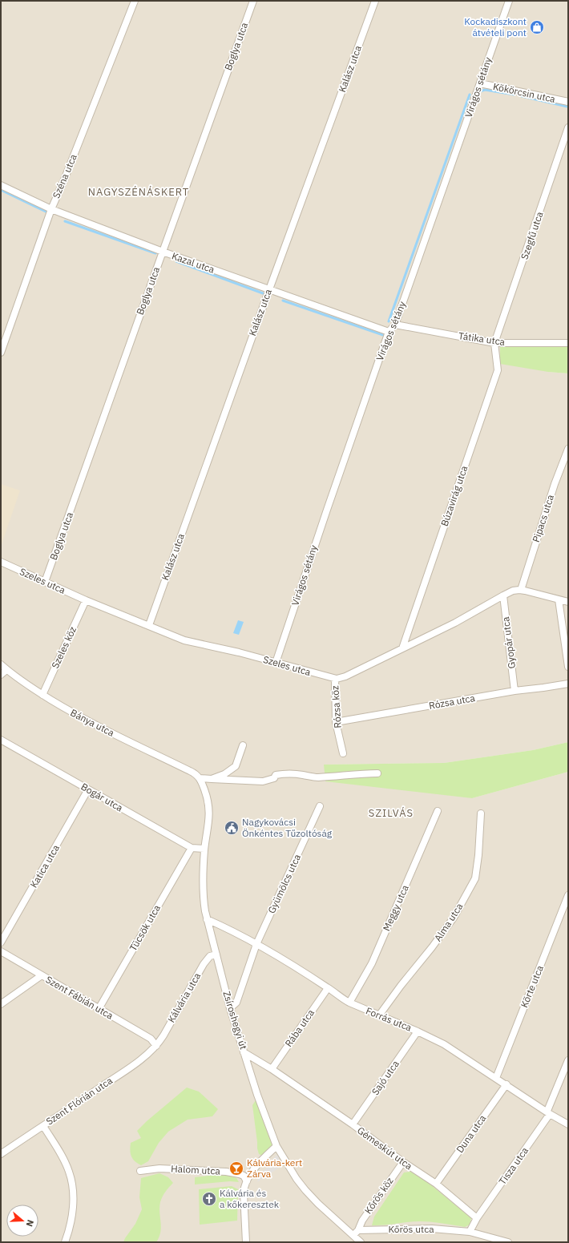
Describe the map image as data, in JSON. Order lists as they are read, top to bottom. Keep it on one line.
{"streets":{"street":["Boglya utca","Kalász utca","Virágos sétány","Kökörcsin utca","Széna utca","Szegfű utca","Kazal utca","Tátika utca","Búzavirág utca","Pipacs utca","Szeles utca","Gyopár utca","Szeles köz","Rózsa utca","Rózsa köz","Bánya utca","Bogár utca","Katica utca","Gyümölcs utca","Meggy utca","Alma utca","Tücsök utca","Körte utca","Szent Fábián utca","Kálvária utca","Forrás utca","Zsíroshegyi út","Rába utca","Sajó utca","Szent Flórián utca","Duna utca","Gémeskút utca","Tisza utca","Halom utca","Kőrös köz","Kőrös utca"]},"crossings":[["Boglya utca","Kazal utca"],["Boglya utca","Szeles utca"],["Kalász utca","Kazal utca"],["Kalász utca","Szeles utca"],["Virágos sétány","Kökörcsin utca"],["Virágos sétány","Kazal utca"],["Virágos sétány","Tátika utca"],["Virágos sétány","Szeles utca"],["Széna utca","Kazal utca"],["Szegfű utca","Tátika utca"],["Szegfű utca","Búzavirág utca"],["Tátika utca","Búzavirág utca"],["Szeles utca","Szeles köz"],["Szeles utca","Rózsa köz"],["Gyopár utca","Rózsa utca"],["Szeles köz","Bánya utca"],["Rózsa utca","Rózsa köz"],["Bánya utca","Zsíroshegyi út"],["Bogár utca","Katica utca"],["Bogár utca","Tücsök utca"],["Bogár utca","Zsíroshegyi út"],["Gyümölcs utca","Forrás utca"],["Gyümölcs utca","Zsíroshegyi út"],["Meggy utca","Forrás utca"],["Alma utca","Forrás utca"],["Tücsök utca","Szent Fábián utca"],["Körte utca","Forrás utca"],["Szent Fábián utca","Kálvária utca"],["Szent Fábián utca","Szent Flórián utca"],["Kálvária utca","Zsíroshegyi út"],["Kálvária utca","Szent Flórián utca"],["Forrás utca","Zsíroshegyi út"],["Forrás utca","Rába utca"],["Forrás utca","Sajó utca"],["Forrás utca","Duna utca"],["Forrás utca","Tisza utca"],["Zsíroshegyi út","Gémeskút utca"],["Zsíroshegyi út","Kőrös köz"],["Zsíroshegyi út","Kőrös utca"],["Rába utca","Gémeskút utca"],["Sajó utca","Gémeskút utca"],["Duna utca","Gémeskút utca"],["Gémeskút utca","Tisza utca"],["Gémeskút utca","Kőrös köz"],["Kőrös köz","Kőrös utca"]],"districts":["NAGYSZÉNÁSKERT","SZILVÁS"],"places":{"shop":["Kockadiszkont átvételi pont"],"public building":["Nagykovácsi Önkéntes Tűzoltóság"],"bar":["Kálvária-kert Zárva"],"church":["Kálvária és a kőkeresztek"]},"north":"right"}
